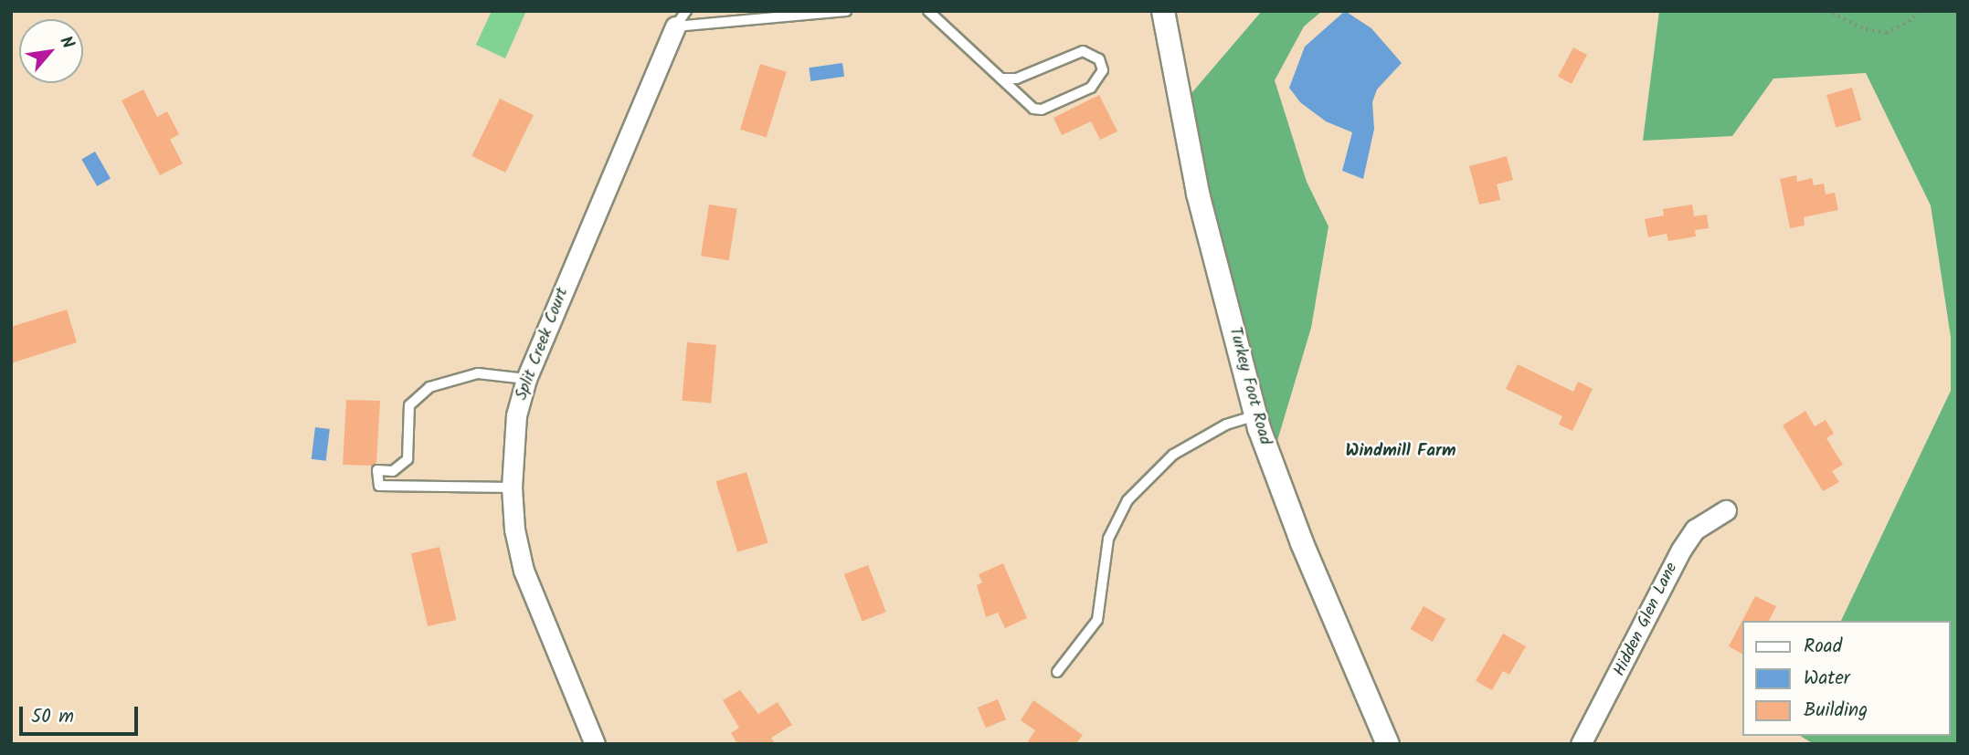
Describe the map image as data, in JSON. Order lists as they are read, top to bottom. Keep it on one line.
{"streets":{"street":["Split Creek Court","Turkey Foot Road","Hidden Glen Lane"]},"districts":["Windmill Farm"],"legend":["Road","Water","Building"],"scale_bar":"50 m","north":"top right"}
